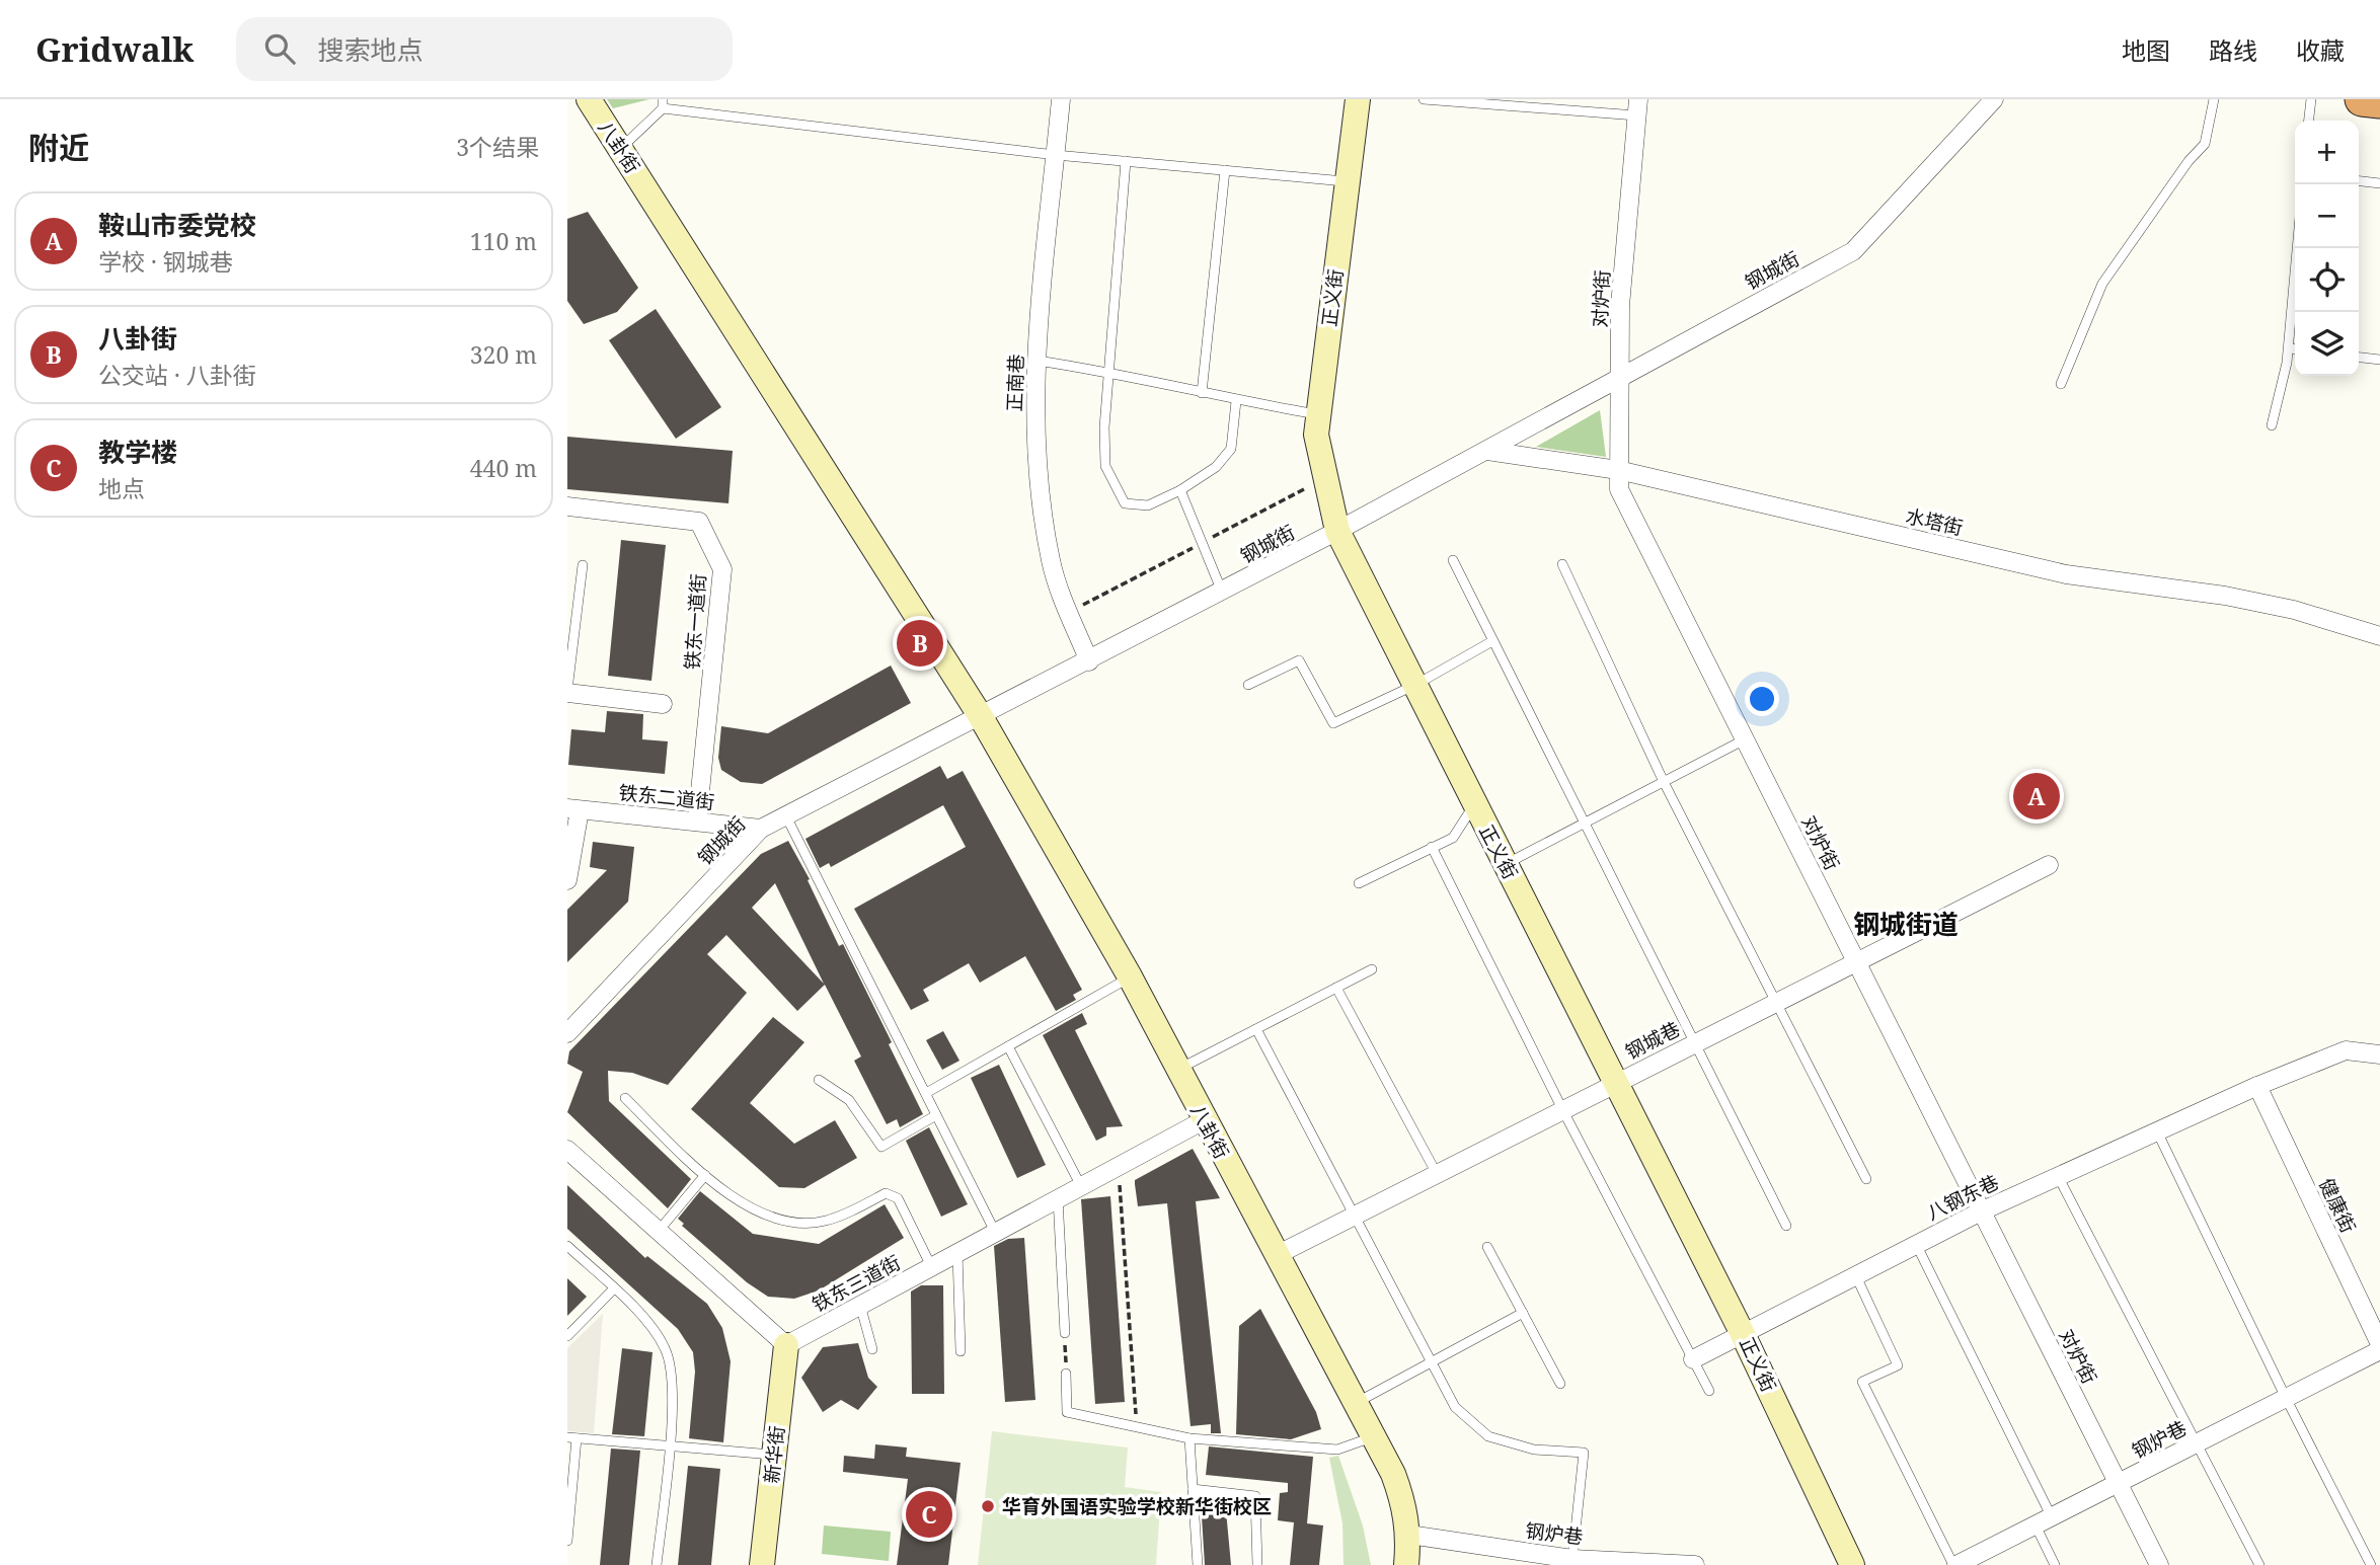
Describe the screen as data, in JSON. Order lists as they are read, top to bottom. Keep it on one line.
{"streets":{"street":["八卦街","钢城街","正义街","对炉街","正南巷","水塔街","铁东一道街","铁东二道街","钢城巷","八钢东巷","健康街","铁东三道街","钢炉巷","新华街"]},"crossings":[["八卦街","钢城街"],["八卦街","钢城巷"],["八卦街","铁东三道街"],["八卦街","钢炉巷"],["钢城街","正义街"],["钢城街","对炉街"],["钢城街","正南巷"],["钢城街","水塔街"],["钢城街","铁东二道街"],["正义街","钢城巷"],["正义街","八钢东巷"],["对炉街","水塔街"],["对炉街","钢城巷"],["对炉街","八钢东巷"],["对炉街","钢炉巷"],["铁东一道街","铁东二道街"],["八钢东巷","健康街"],["铁东三道街","新华街"]],"districts":["钢城街道"],"places":["华育外国语实验学校新华街校区"],"page":{"header":"Gridwalk","search":"搜索地点","nav":["地图","路线","收藏"],"heading":["附近","3个结果"],"map_buttons":["+","−"],"list":[{"mark":"A","name":"鞍山市委党校","note":"学校 · 钢城巷","value":"110 m"},{"mark":"B","name":"八卦街","note":"公交站 · 八卦街","value":"320 m"},{"mark":"C","name":"教学楼","note":"地点","value":"440 m"}],"pins":["B","A","C"]}}
